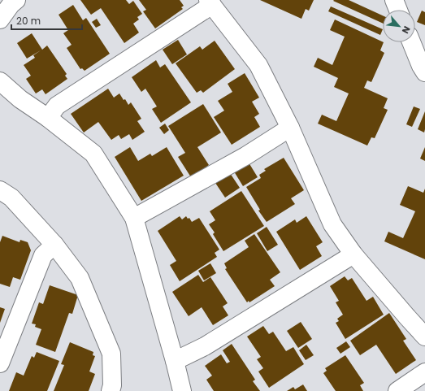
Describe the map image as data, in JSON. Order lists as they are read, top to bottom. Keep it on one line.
{"scale_bar":"20 m","north":"bottom right"}
